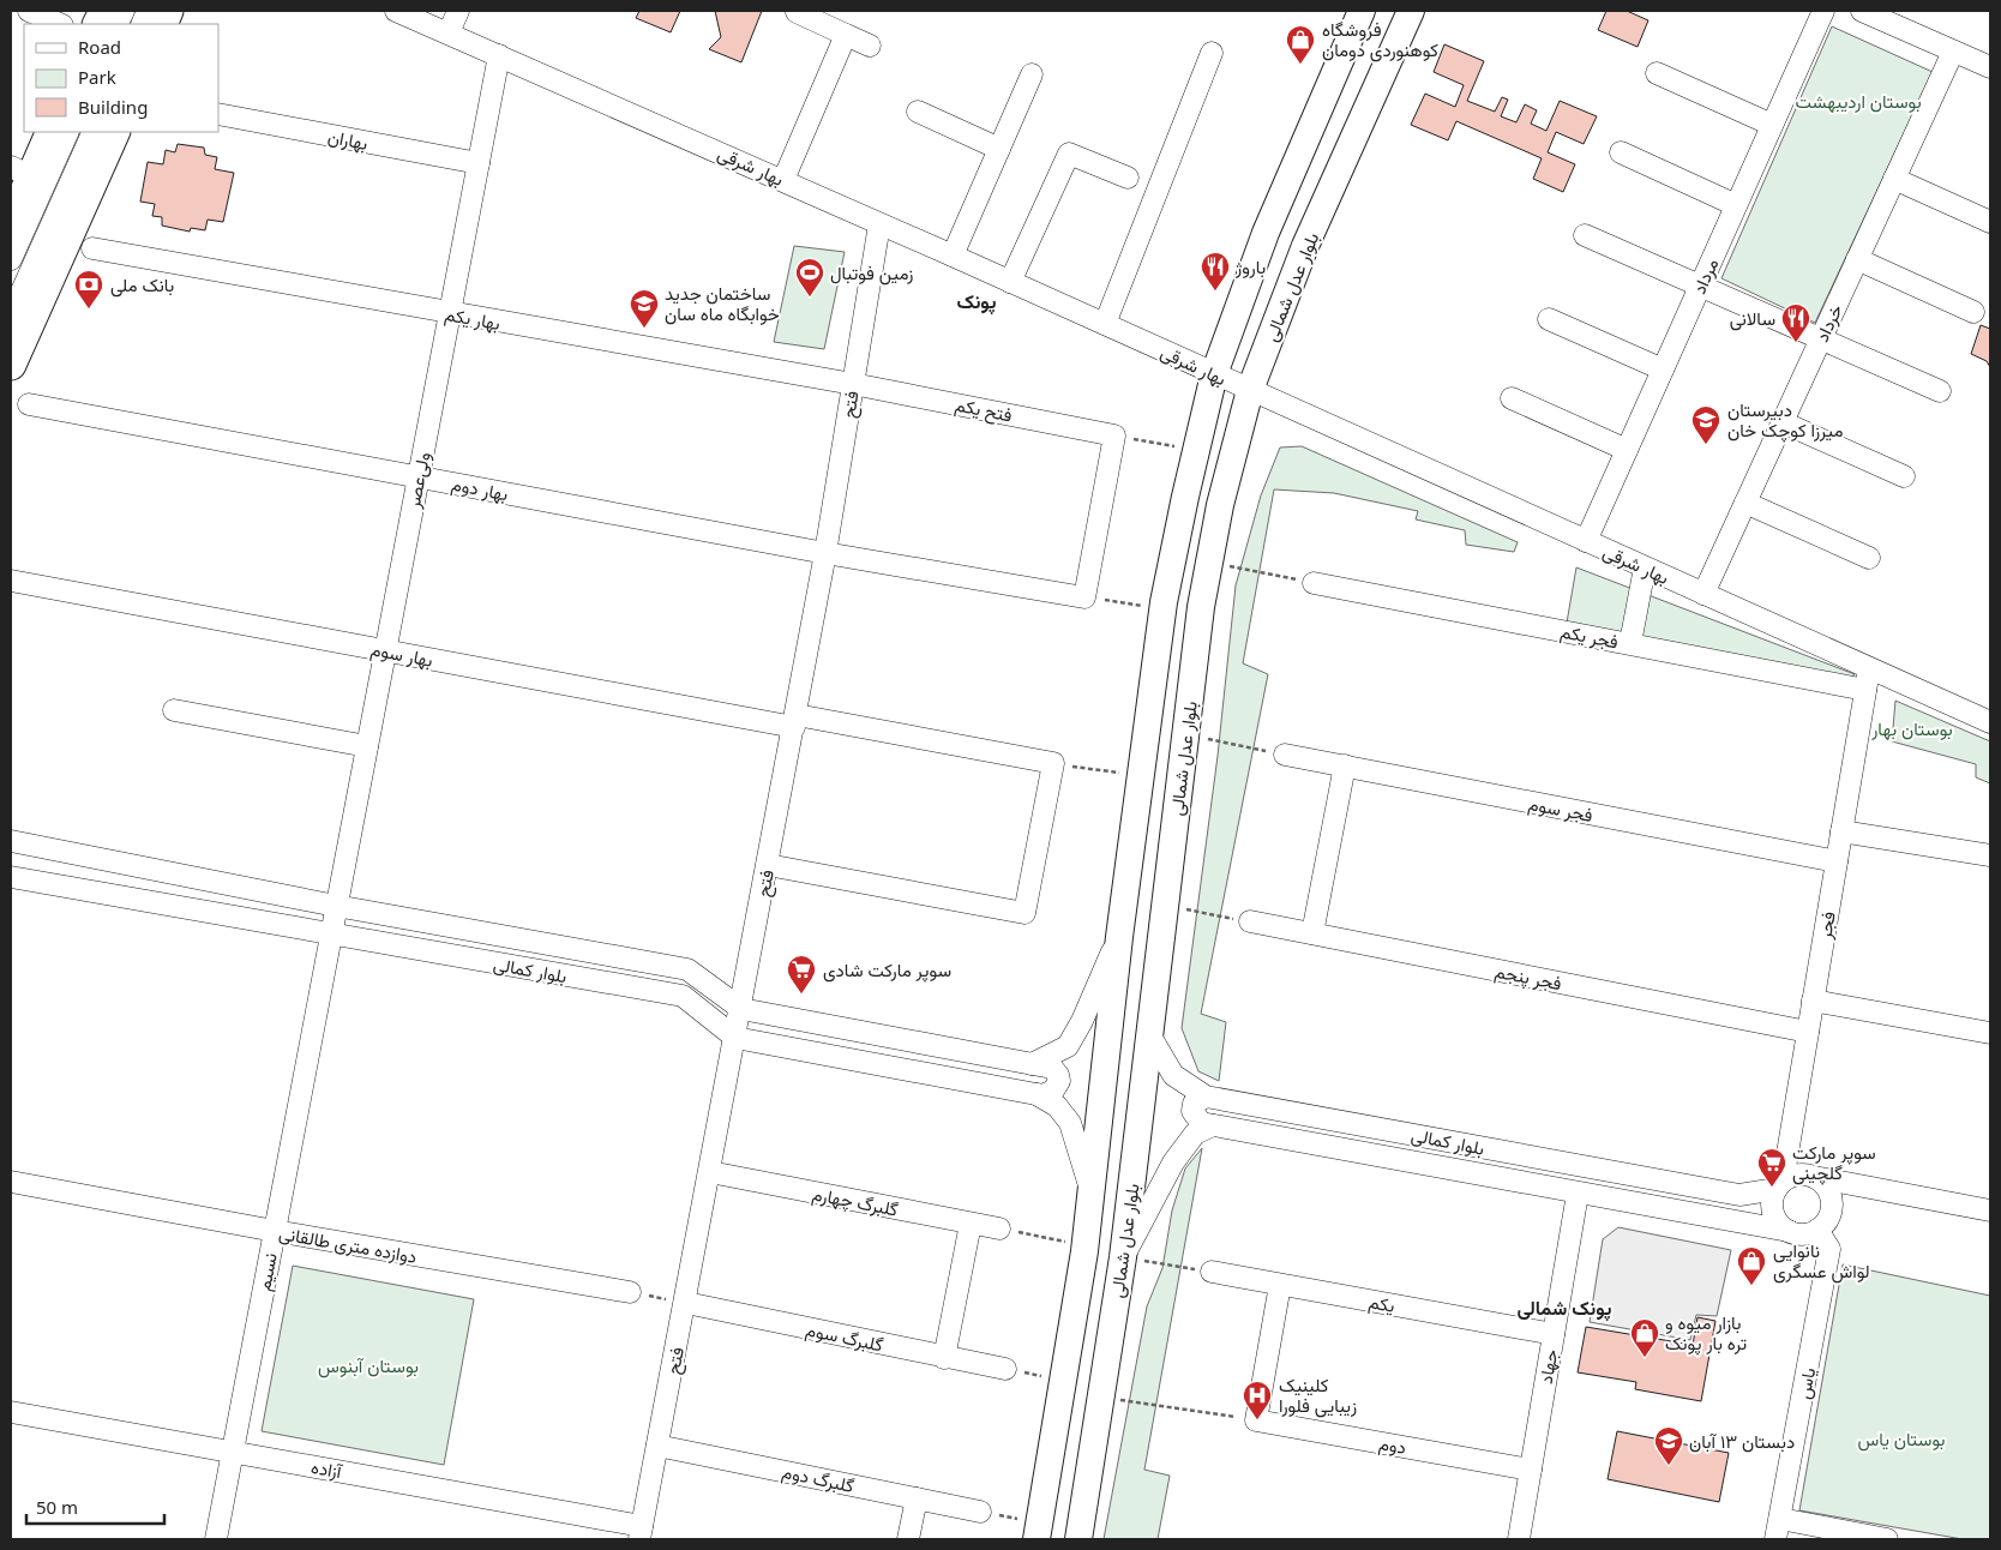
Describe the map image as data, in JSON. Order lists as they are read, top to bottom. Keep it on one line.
{"streets":{"main road":["بلوار عدل شمالی"],"street":["بهاران","بهار شرقی","مرداد","بهار یکم","خرداد","فتح","فتح یکم","ولی‌عصر","بهار دوم","فجر یکم","بهار سوم","فجر سوم","فجر","بلوار کمالی","فجر پنجم","گلبرگ چهارم","دوازده متری طالقانی","نسیم","یکم","گلبرگ سوم","جهاد","یاس","دوم","آزاده","گلبرگ دوم"]},"crossings":[["بهاران","ولی‌عصر"],["بهار شرقی","مرداد"],["بهار شرقی","بلوار عدل شمالی"],["بهار شرقی","خرداد"],["بهار شرقی","فتح"],["بهار شرقی","ولی‌عصر"],["بهار شرقی","فجر"],["بلوار عدل شمالی","بلوار کمالی"],["بهار یکم","فتح"],["بهار یکم","فتح یکم"],["بهار یکم","ولی‌عصر"],["فتح","فتح یکم"],["فتح","بهار دوم"],["فتح","بهار سوم"],["فتح","بلوار کمالی"],["فتح","گلبرگ چهارم"],["فتح","گلبرگ سوم"],["فتح","آزاده"],["فتح","گلبرگ دوم"],["ولی‌عصر","بهار دوم"],["ولی‌عصر","بهار سوم"],["ولی‌عصر","بلوار کمالی"],["ولی‌عصر","نسیم"],["فجر یکم","فجر"],["فجر سوم","فجر"],["فجر","بلوار کمالی"],["فجر","فجر پنجم"],["فجر","یاس"],["بلوار کمالی","نسیم"],["بلوار کمالی","جهاد"],["بلوار کمالی","یاس"],["دوازده متری طالقانی","نسیم"],["نسیم","آزاده"],["یکم","جهاد"],["جهاد","دوم"]],"districts":["پونک","پونک شمالی"],"parks":["بوستان اردیبهشت","بوستان بهار","بوستان آبنوس","بوستان یاس"],"places":{"shop":["فروشگاه کوهنوردی دومان","نانوایی لواش عسگری","بازار ميوه و تره بار پونک"],"restaurant":["باروژ","سالانی"],"sports":["زمین فوتبال"],"bank":["بانک ملی"],"school or university":["ساختمان جدید خوابگاه ماه سان","دبیرستان میرزا کوچک خان","دبستان ۱۳ آبان"],"supermarket":["سوپر مارکت شادی","سوپر مارکت گلچینی"],"hospital":["کلینیک زیبایی فلورا"]},"legend":["Road","Park","Building"],"scale_bar":"50 m"}
